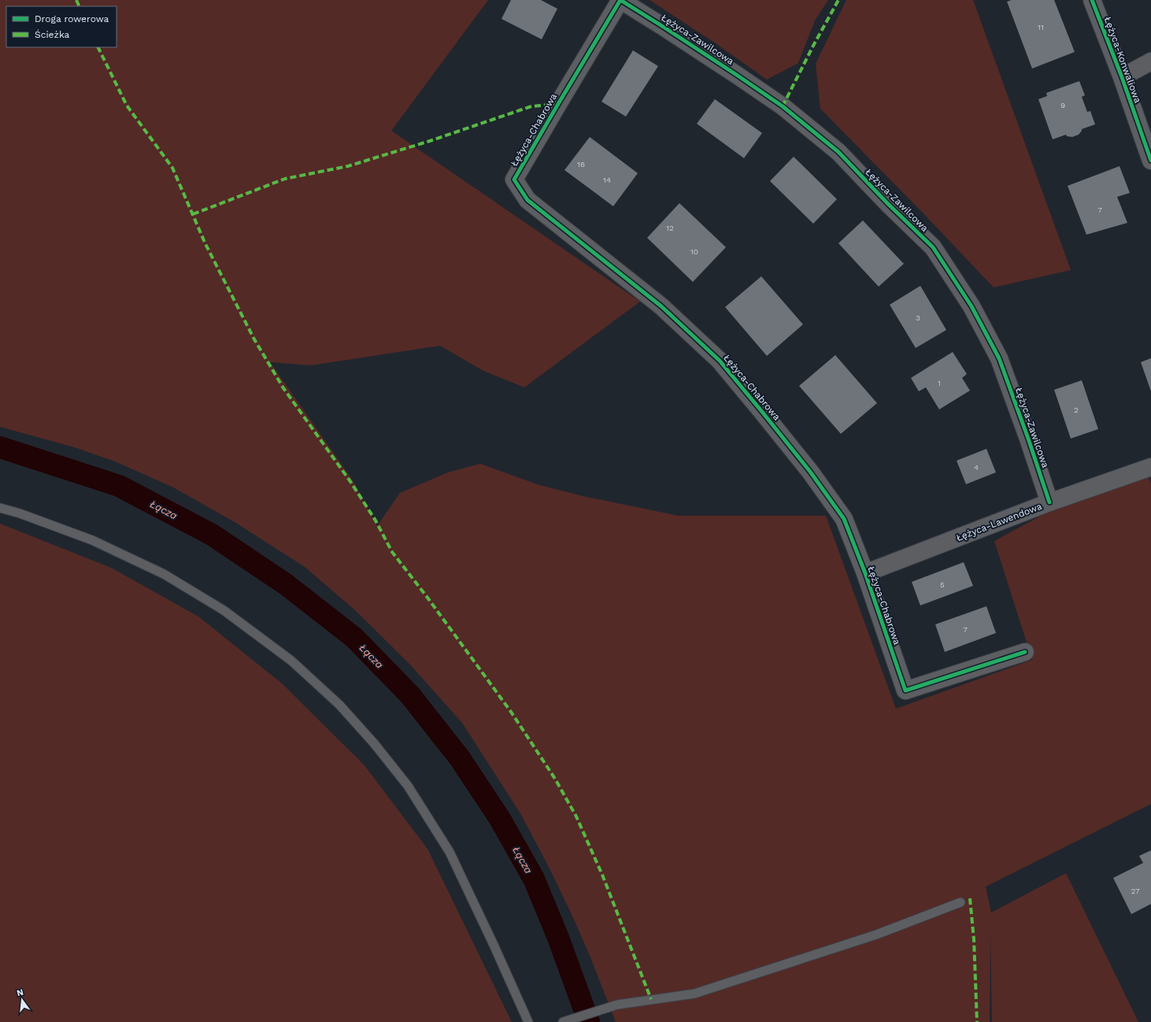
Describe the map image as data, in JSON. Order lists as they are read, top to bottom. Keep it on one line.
{"streets":{"street":["Łężyca-Zawilcowa","Łężyca-Konwaliowa","Łężyca-Chabrowa","Łężyca-Lawendowa"]},"crossings":[["Łężyca-Zawilcowa","Łężyca-Chabrowa"],["Łężyca-Zawilcowa","Łężyca-Lawendowa"],["Łężyca-Chabrowa","Łężyca-Lawendowa"]],"water":["Łącza"],"house_numbers":["11","9","16","14","7","12","10","3","1","2","4","5","7","27"],"legend":["Droga rowerowa","Ścieżka"],"north":"top"}
